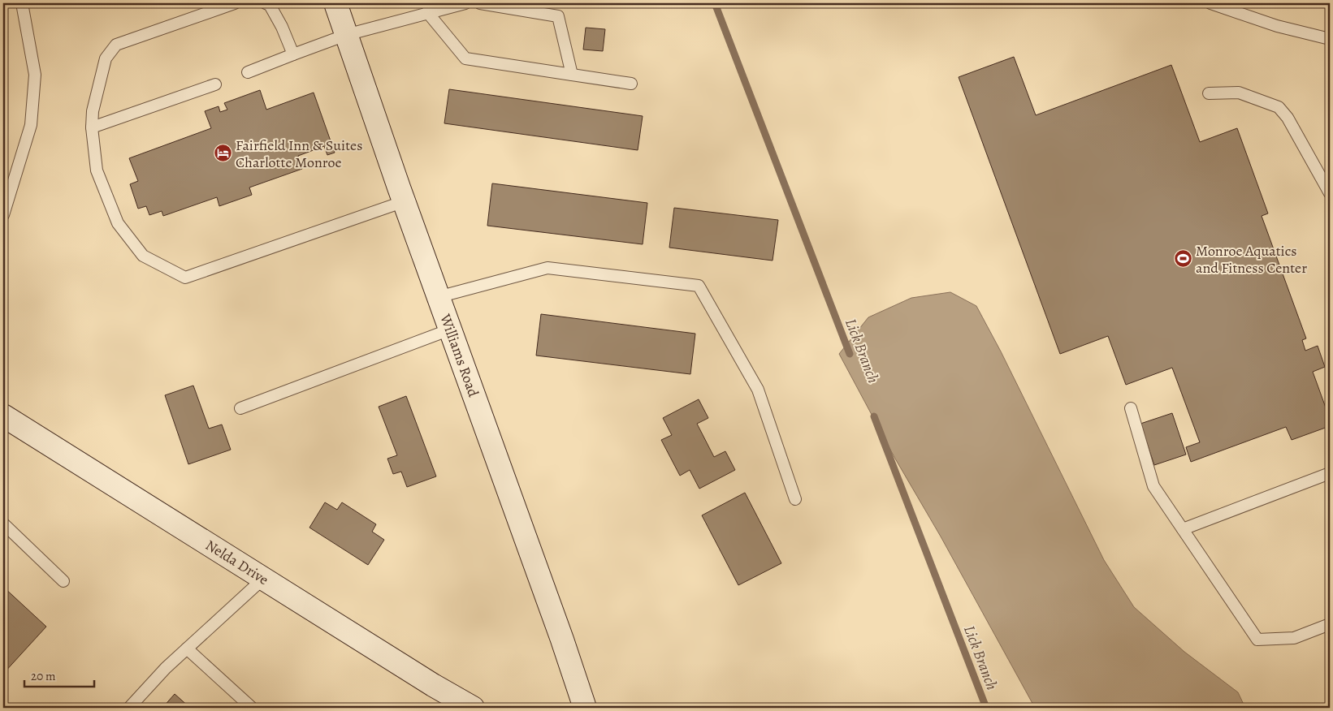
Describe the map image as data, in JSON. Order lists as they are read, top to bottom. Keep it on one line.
{"streets":{"street":["Williams Road","Nelda Drive"]},"water":["Lick Branch"],"places":{"hotel":["Fairfield Inn & Suites Charlotte Monroe"],"sports":["Monroe Aquatics and Fitness Center"]},"scale_bar":"20 m"}
